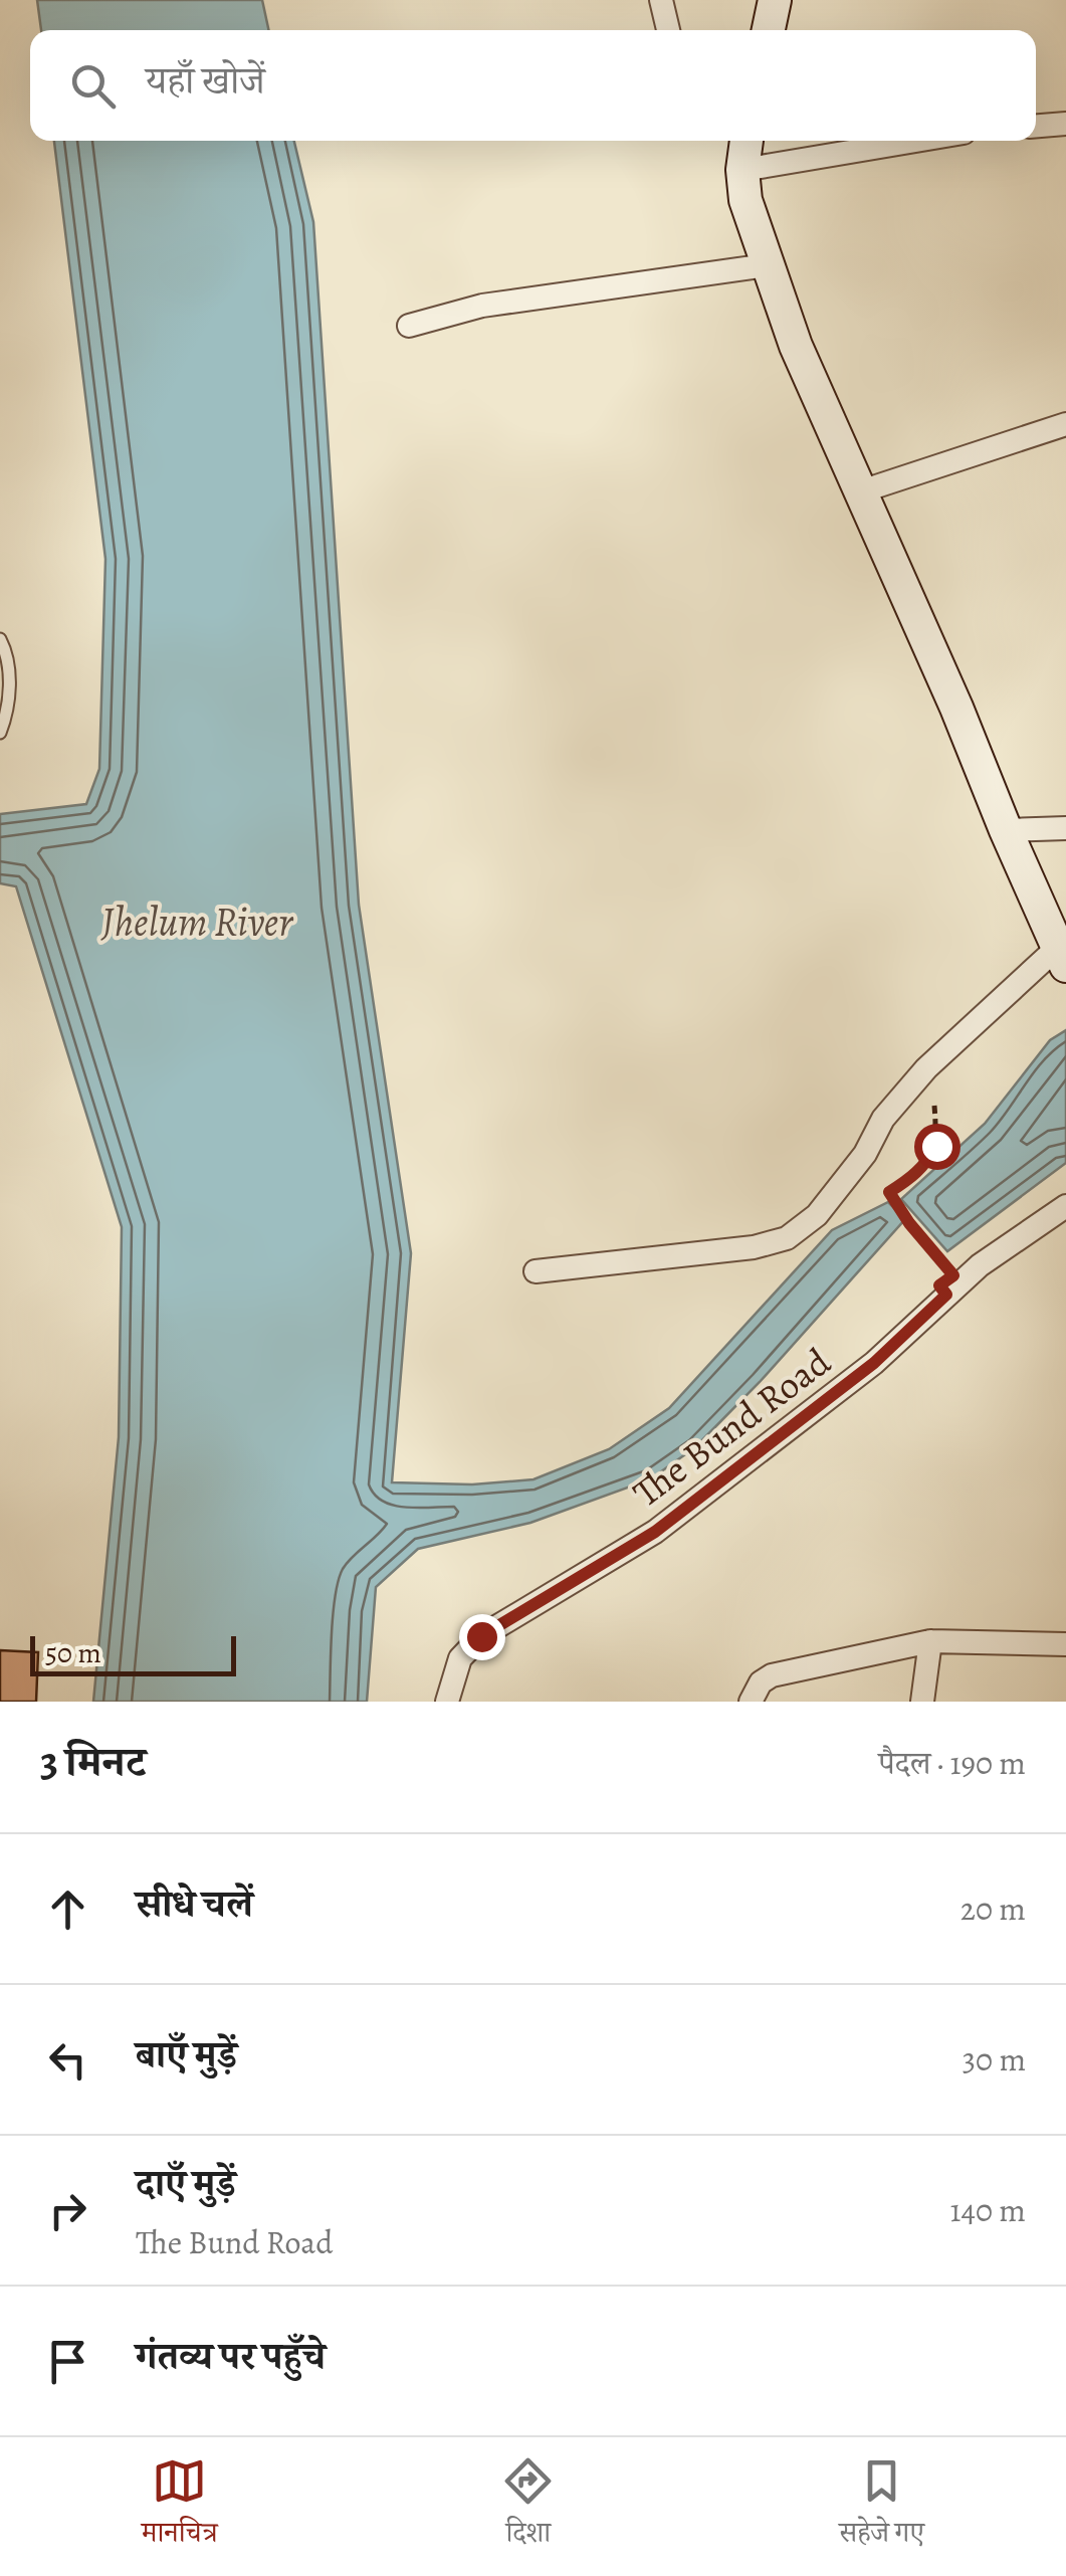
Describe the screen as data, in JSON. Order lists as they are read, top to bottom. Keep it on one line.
{"streets":{"street":["The Bund Road"]},"water":["Jhelum River"],"scale_bar":"50 m","page":{"search":"यहाँ खोजें","scale":"50 m","heading":["3 मिनट","पैदल · 190 m"],"list":[["सीधे चलें","20 m"],["बाएँ मुड़ें","30 m"],["दाएँ मुड़ें","The Bund Road","140 m"],"गंतव्य पर पहुँचे"],"nav":["मानचित्र","दिशा","सहेजे गए"]}}
